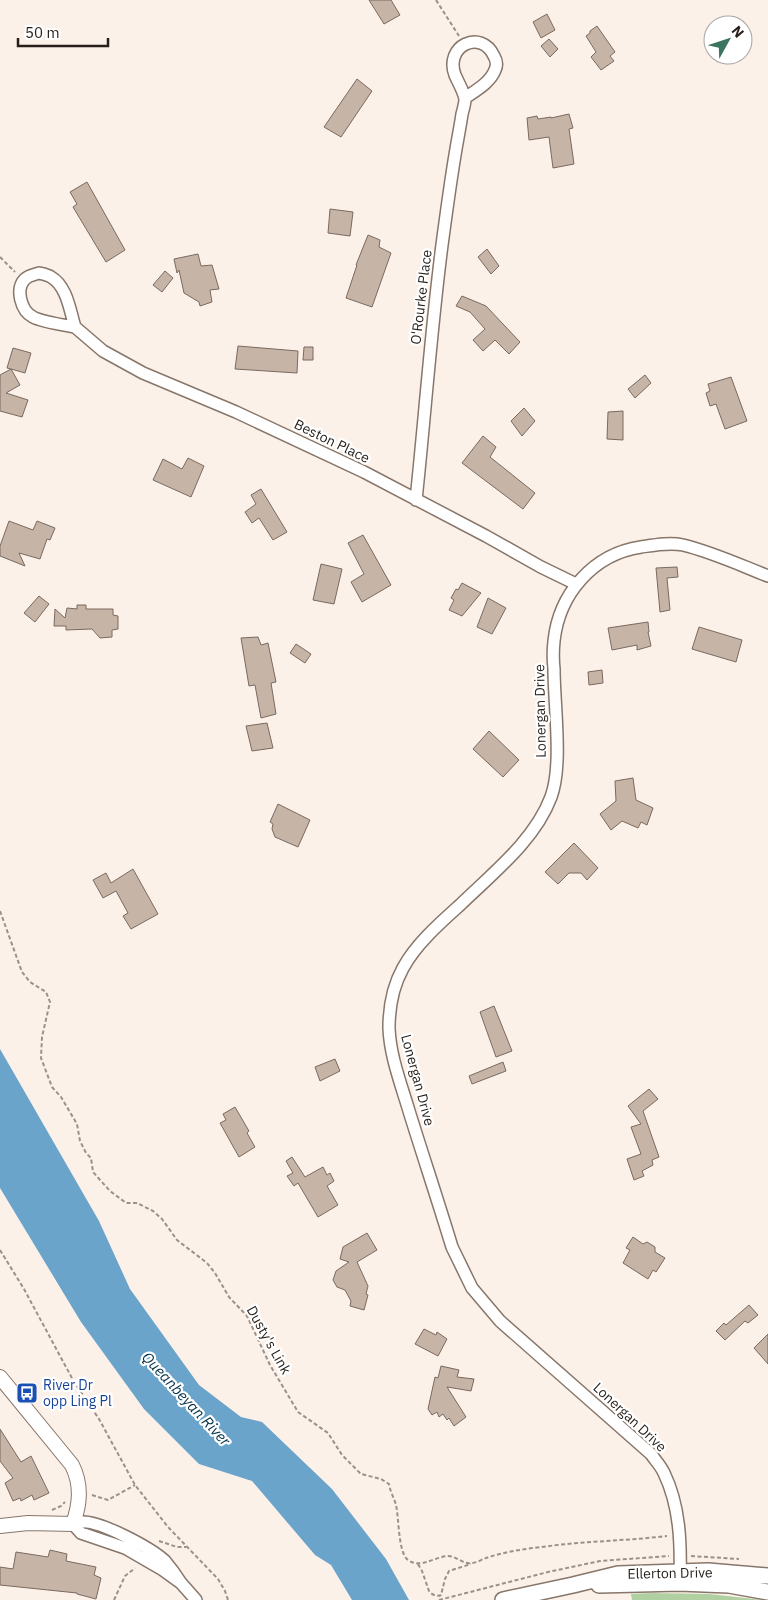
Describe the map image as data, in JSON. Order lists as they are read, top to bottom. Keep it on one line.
{"streets":{"main road":["Ellerton Drive"],"street":["O'Rourke Place","Beston Place","Lonergan Drive"],"path":["Dusty's Link"]},"crossings":[["O'Rourke Place","Beston Place"],["Beston Place","Lonergan Drive"],["Lonergan Drive","Ellerton Drive"]],"water":["Queanbeyan River"],"places":{"bus stop":["River Dr opp Ling Pl"]},"scale_bar":"50 m","north":"top right"}
